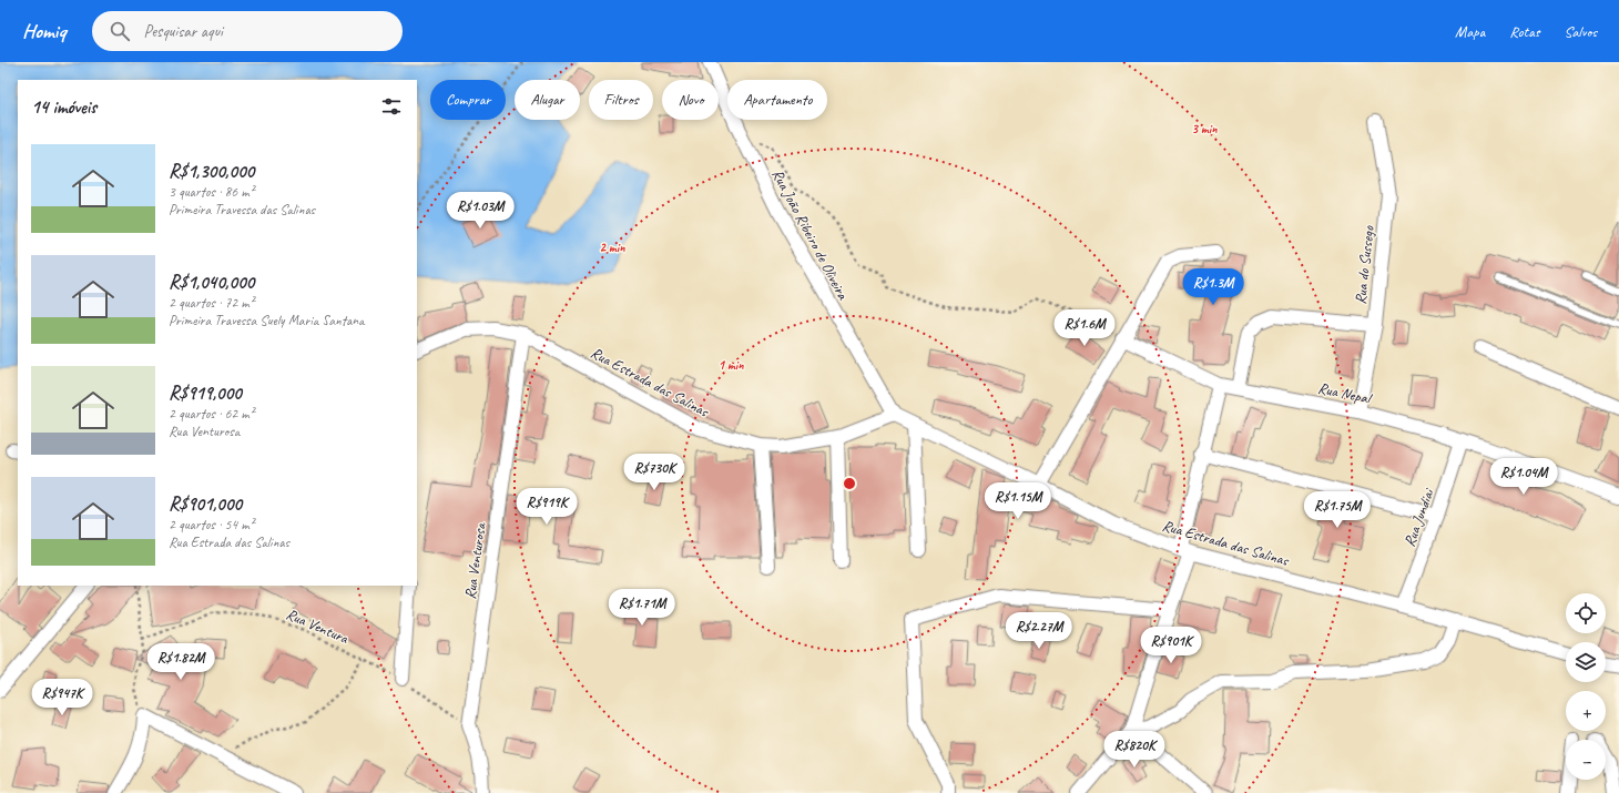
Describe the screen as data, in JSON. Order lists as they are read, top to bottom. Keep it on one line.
{"streets":{"street":["Rua João Ribeiro de Oliveira","Rua do Sussego","Rua Estrada das Salinas","Rua Nepal","Rua Jundiai","Rua Venturosa"],"path":["Rua Ventura"]},"crossings":[["Rua João Ribeiro de Oliveira","Rua Estrada das Salinas"],["Rua do Sussego","Rua Nepal"],["Rua Estrada das Salinas","Rua Jundiai"],["Rua Estrada das Salinas","Rua Venturosa"],["Rua Nepal","Rua Jundiai"],["Rua Venturosa","Rua Ventura"]],"page":{"header":"Homiq","search":"Pesquisar aqui","nav":["Mapa","Rotas","Salvos"],"chip":["Comprar","Alugar","Filtros","Novo","Apartamento"],"heading":"14 imóveis","list":[{"name":"R$1,300,000","note":"3 quartos · 86 m² · Primeira Travessa das Salinas"},{"name":"R$1,040,000","note":"2 quartos · 72 m² · Primeira Travessa Suely Maria Santana"},{"name":"R$919,000","note":"2 quartos · 62 m² · Rua Venturosa"},{"name":"R$901,000","note":"2 quartos · 54 m² · Rua Estrada das Salinas"}],"price":["R$1.03M","R$1.3M","R$1.6M","R$730K","R$1.04M","R$1.15M","R$919K","R$1.75M","R$1.71M","R$2.27M","R$901K","R$1.82M","R$947K","R$820K"],"map_buttons":["+","−"]},"rings":["3 min","2 min","1 min"]}
